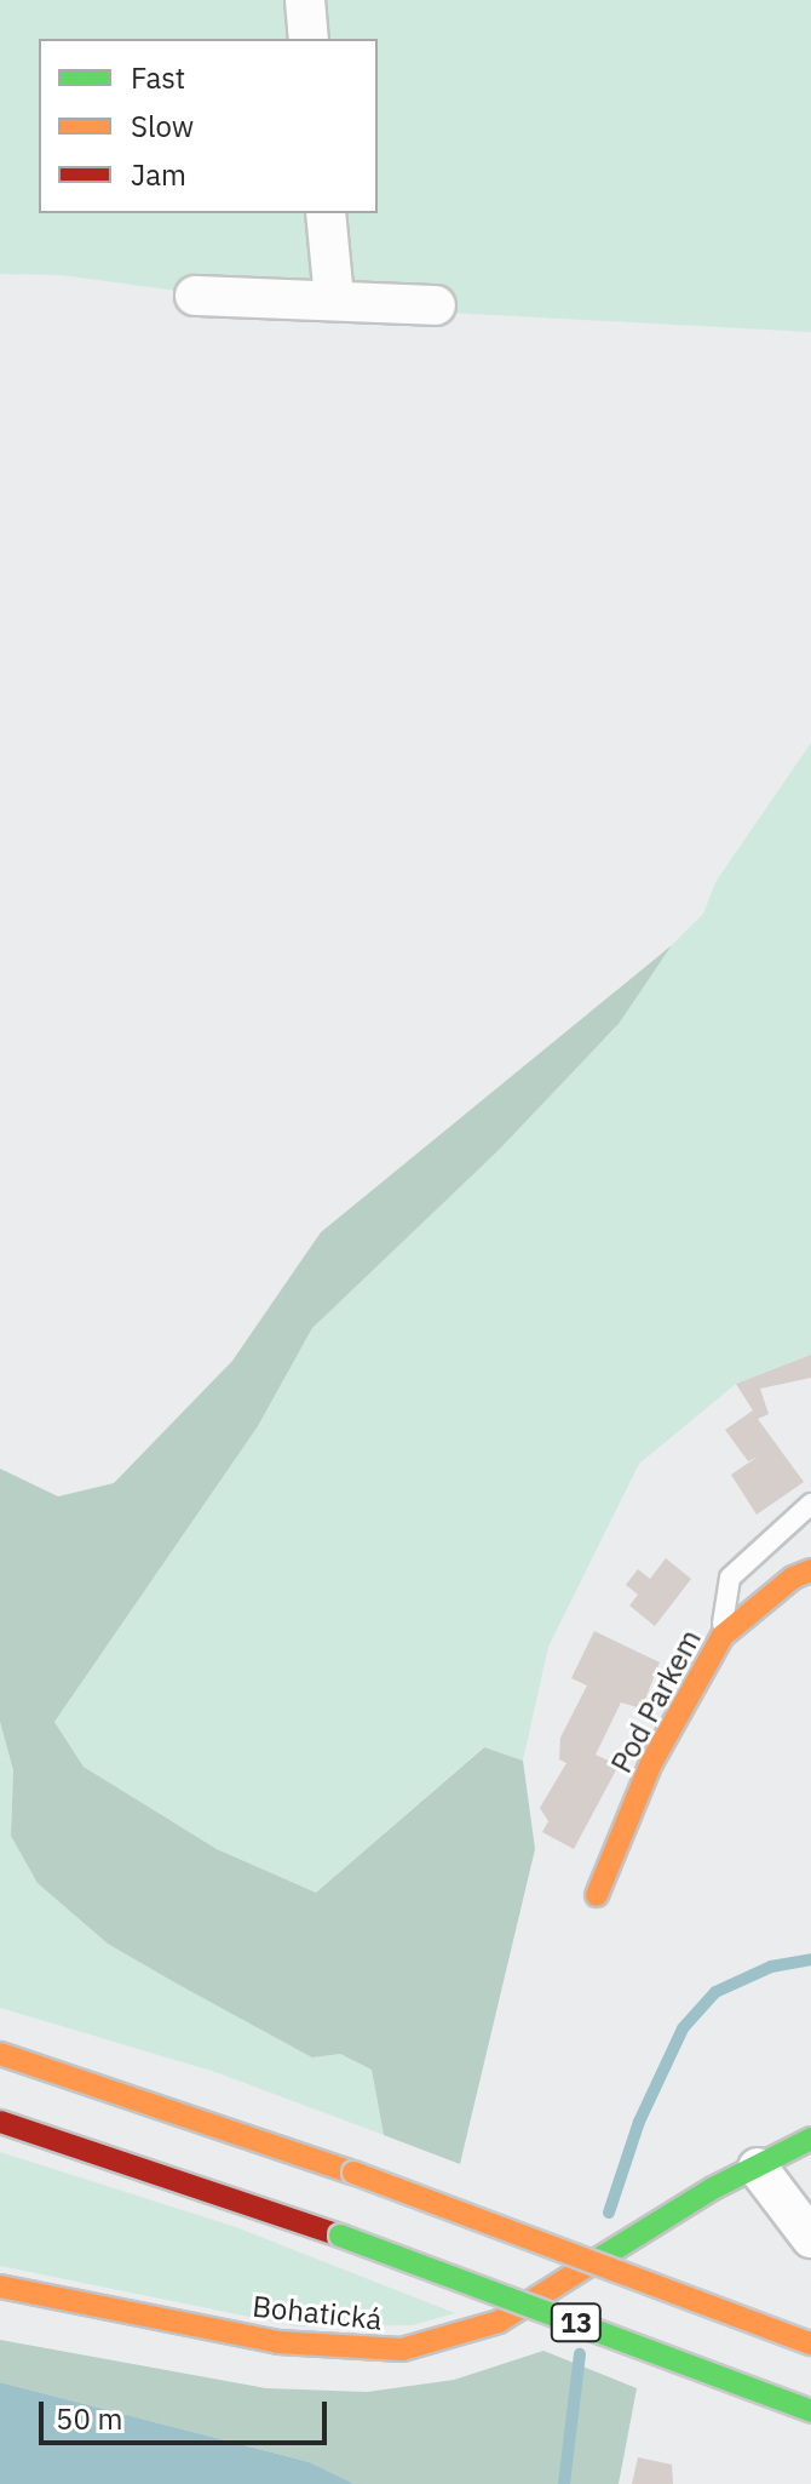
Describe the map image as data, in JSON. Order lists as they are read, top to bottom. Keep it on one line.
{"streets":{"main road":["Pod Parkem","Bohatická","13"]},"legend":["Fast","Slow","Jam"],"scale_bar":"50 m"}
